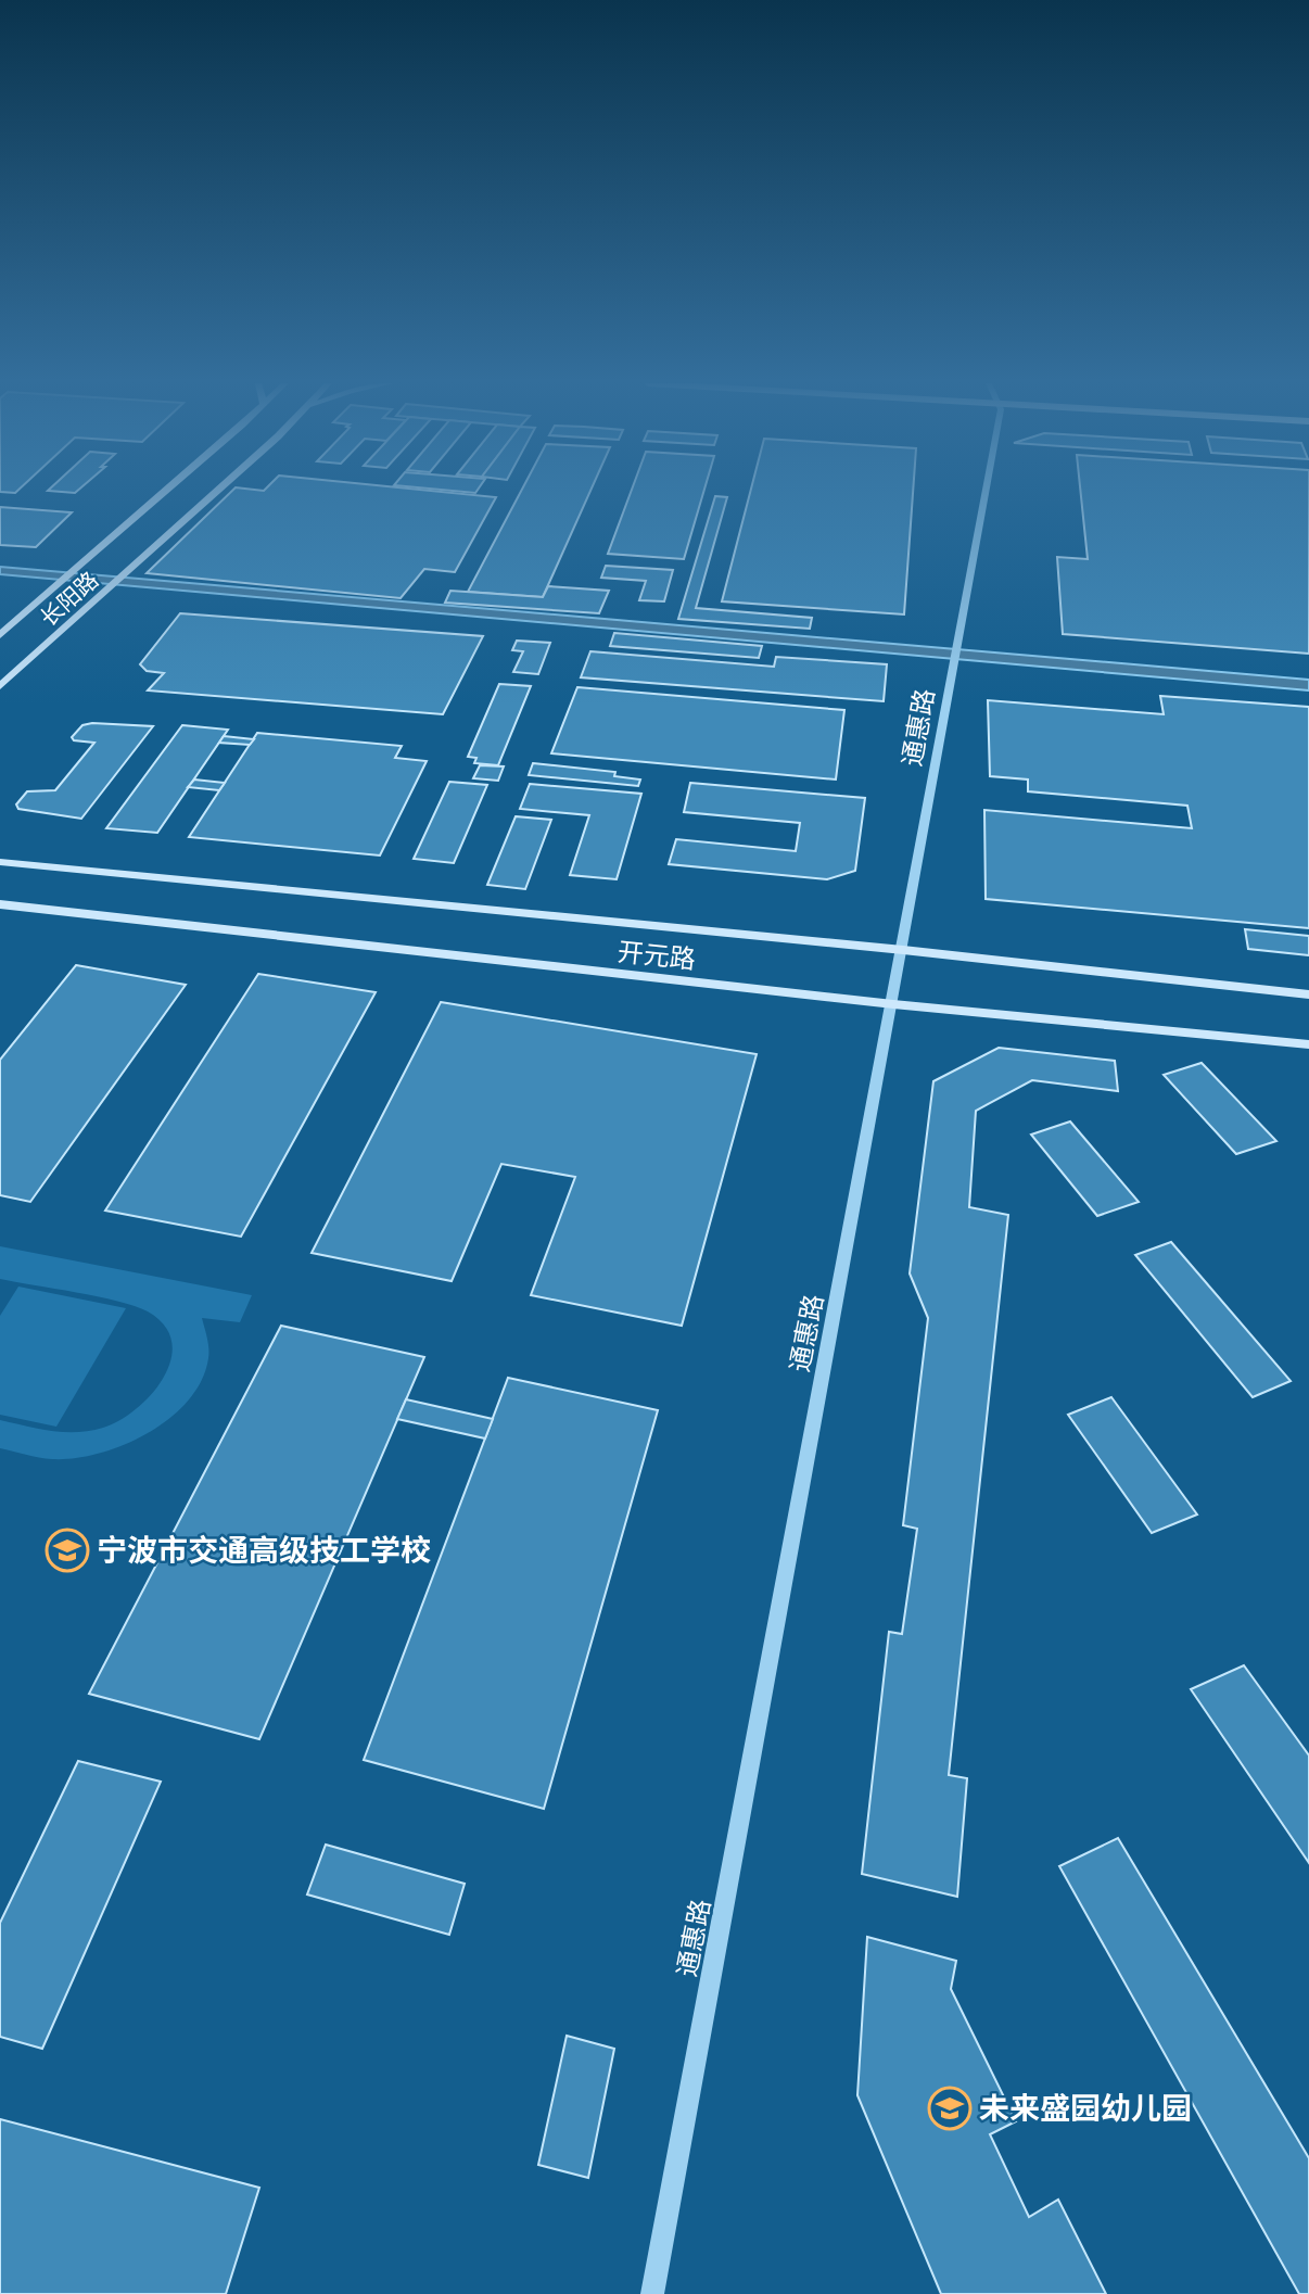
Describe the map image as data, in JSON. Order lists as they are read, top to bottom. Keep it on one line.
{"streets":{"main road":["长阳路","开元路"],"street":["通惠路"]},"crossings":[["通惠路","开元路"]],"places":{"school or university":["宁波市交通高级技工学校","未来盛园幼儿园"]}}
